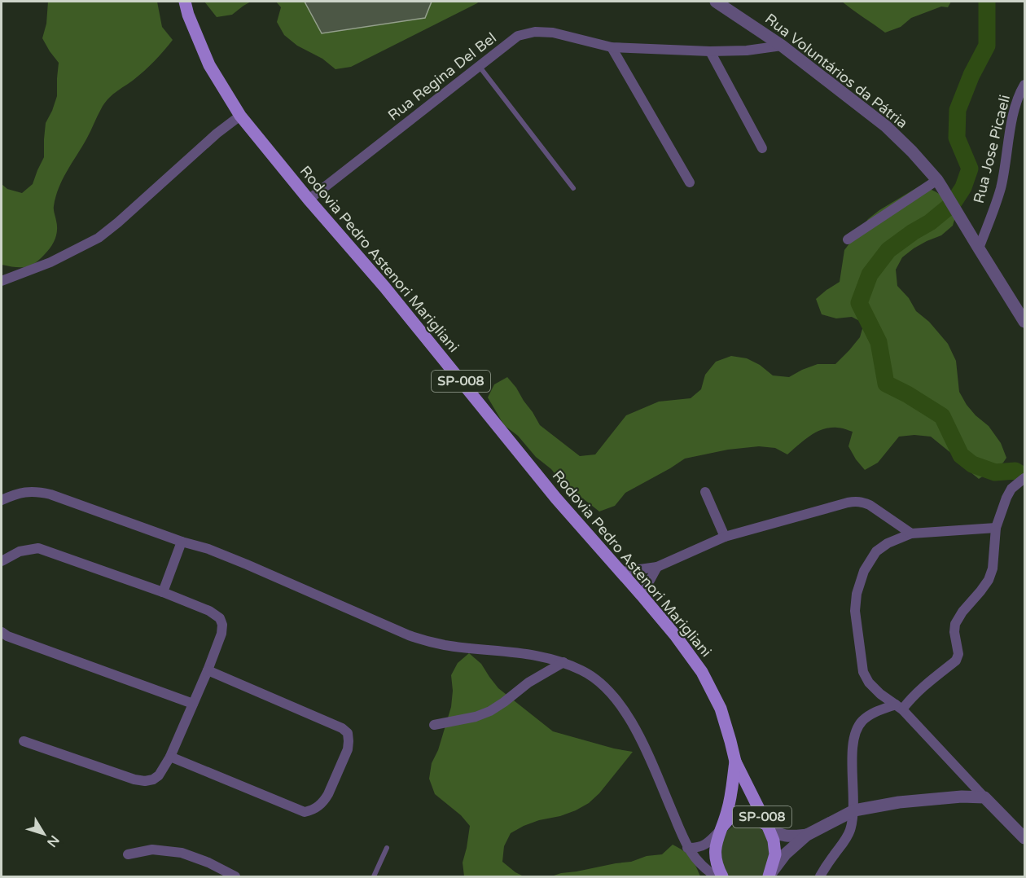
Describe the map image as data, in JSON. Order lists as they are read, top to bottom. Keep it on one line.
{"streets":{"main road":["Rodovia Pedro Astenori Marigliani","SP-008"],"street":["Rua Voluntários da Pátria","Rua Regina Del Bel","Rua Jose Picaeli"]},"crossings":[["Rua Voluntários da Pátria","Rua Regina Del Bel"],["Rua Voluntários da Pátria","Rua Jose Picaeli"],["Rua Regina Del Bel","Rodovia Pedro Astenori Marigliani"]],"north":"bottom right"}
